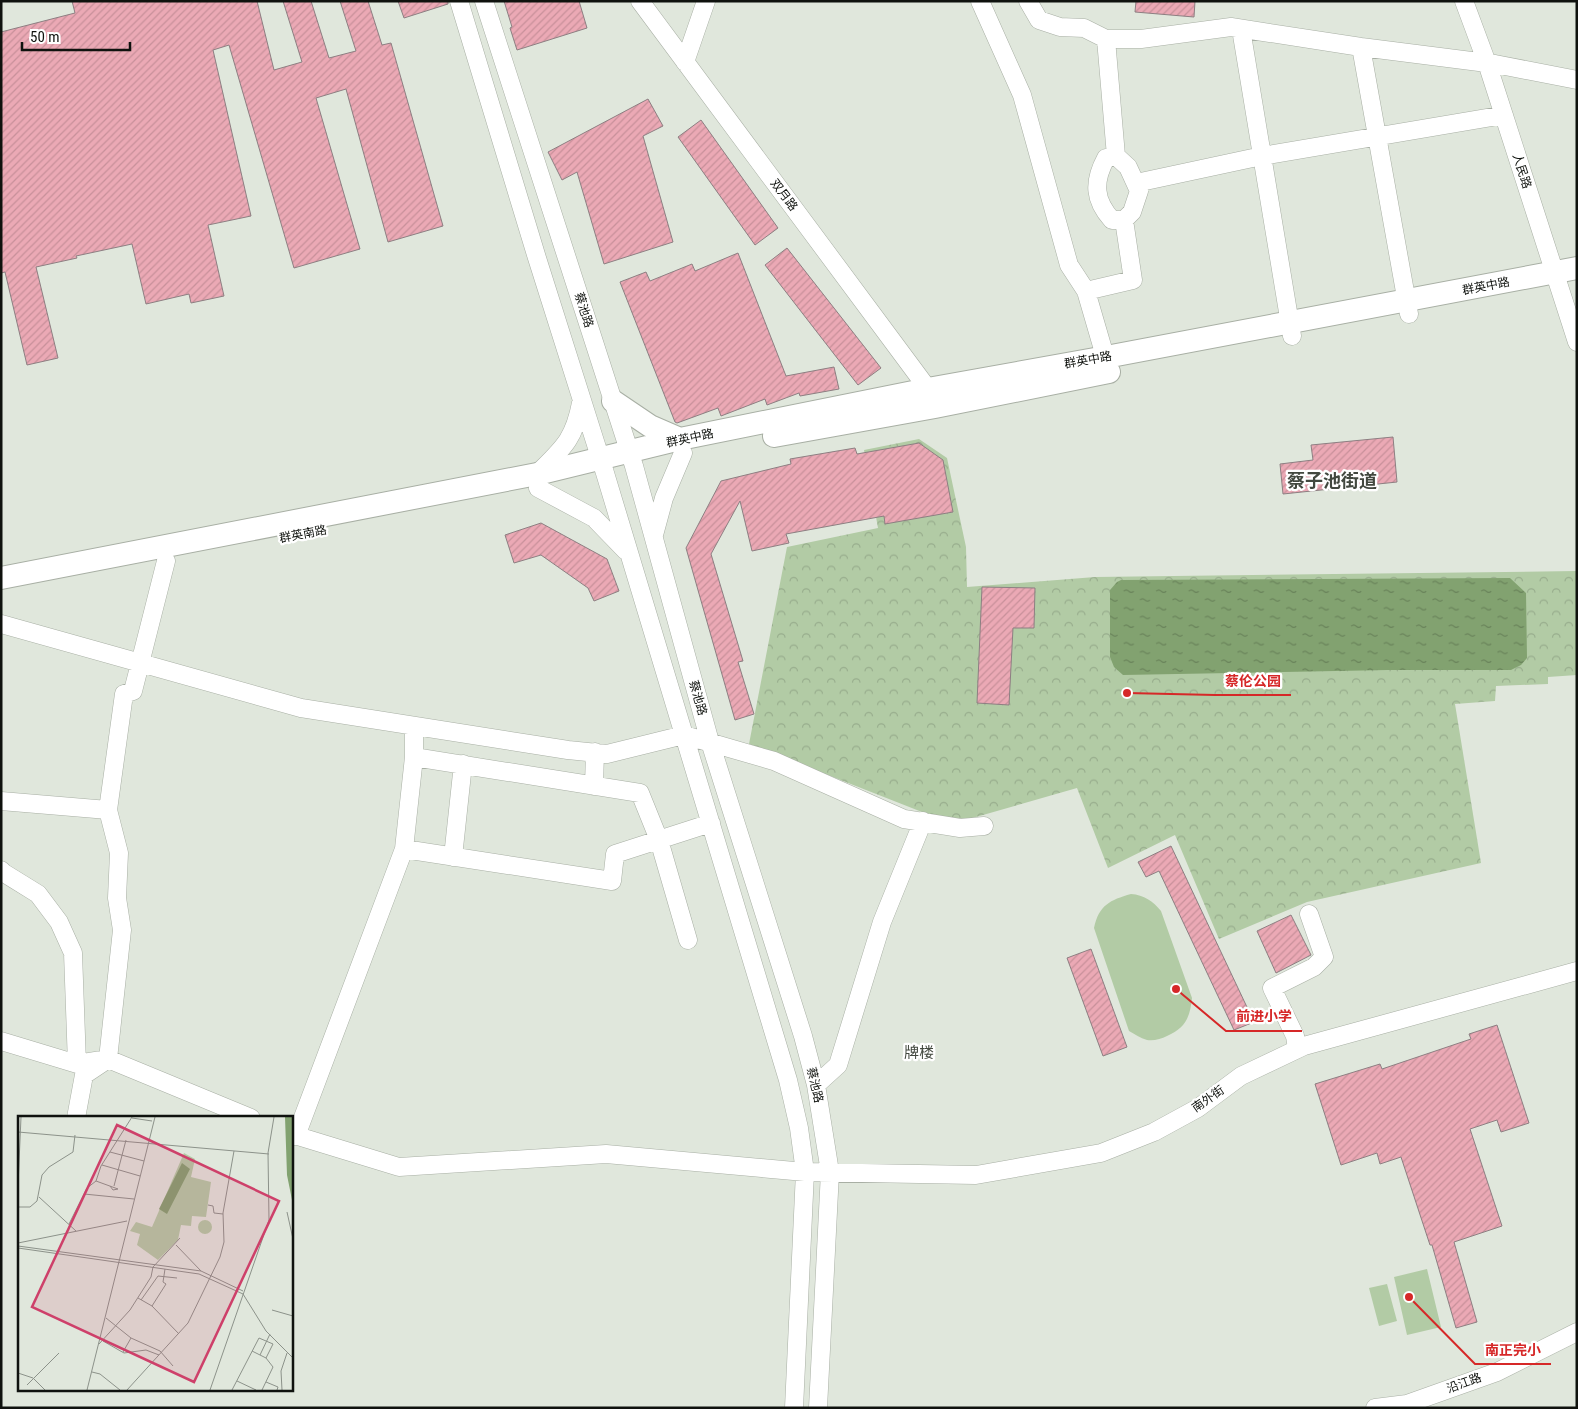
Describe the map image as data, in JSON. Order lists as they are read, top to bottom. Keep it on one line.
{"streets":{"main road":["群英中路","群英南路"],"street":["人民路","双月路","蔡池路","南外街","沿江路"]},"crossings":[["人民路","群英中路"],["双月路","群英中路"],["群英中路","蔡池路"],["群英中路","群英南路"],["蔡池路","群英南路"],["蔡池路","南外街"]],"districts":["蔡子池街道","牌楼"],"places":["蔡伦公园","前进小学","南正完小"],"scale_bar":"50 m"}
